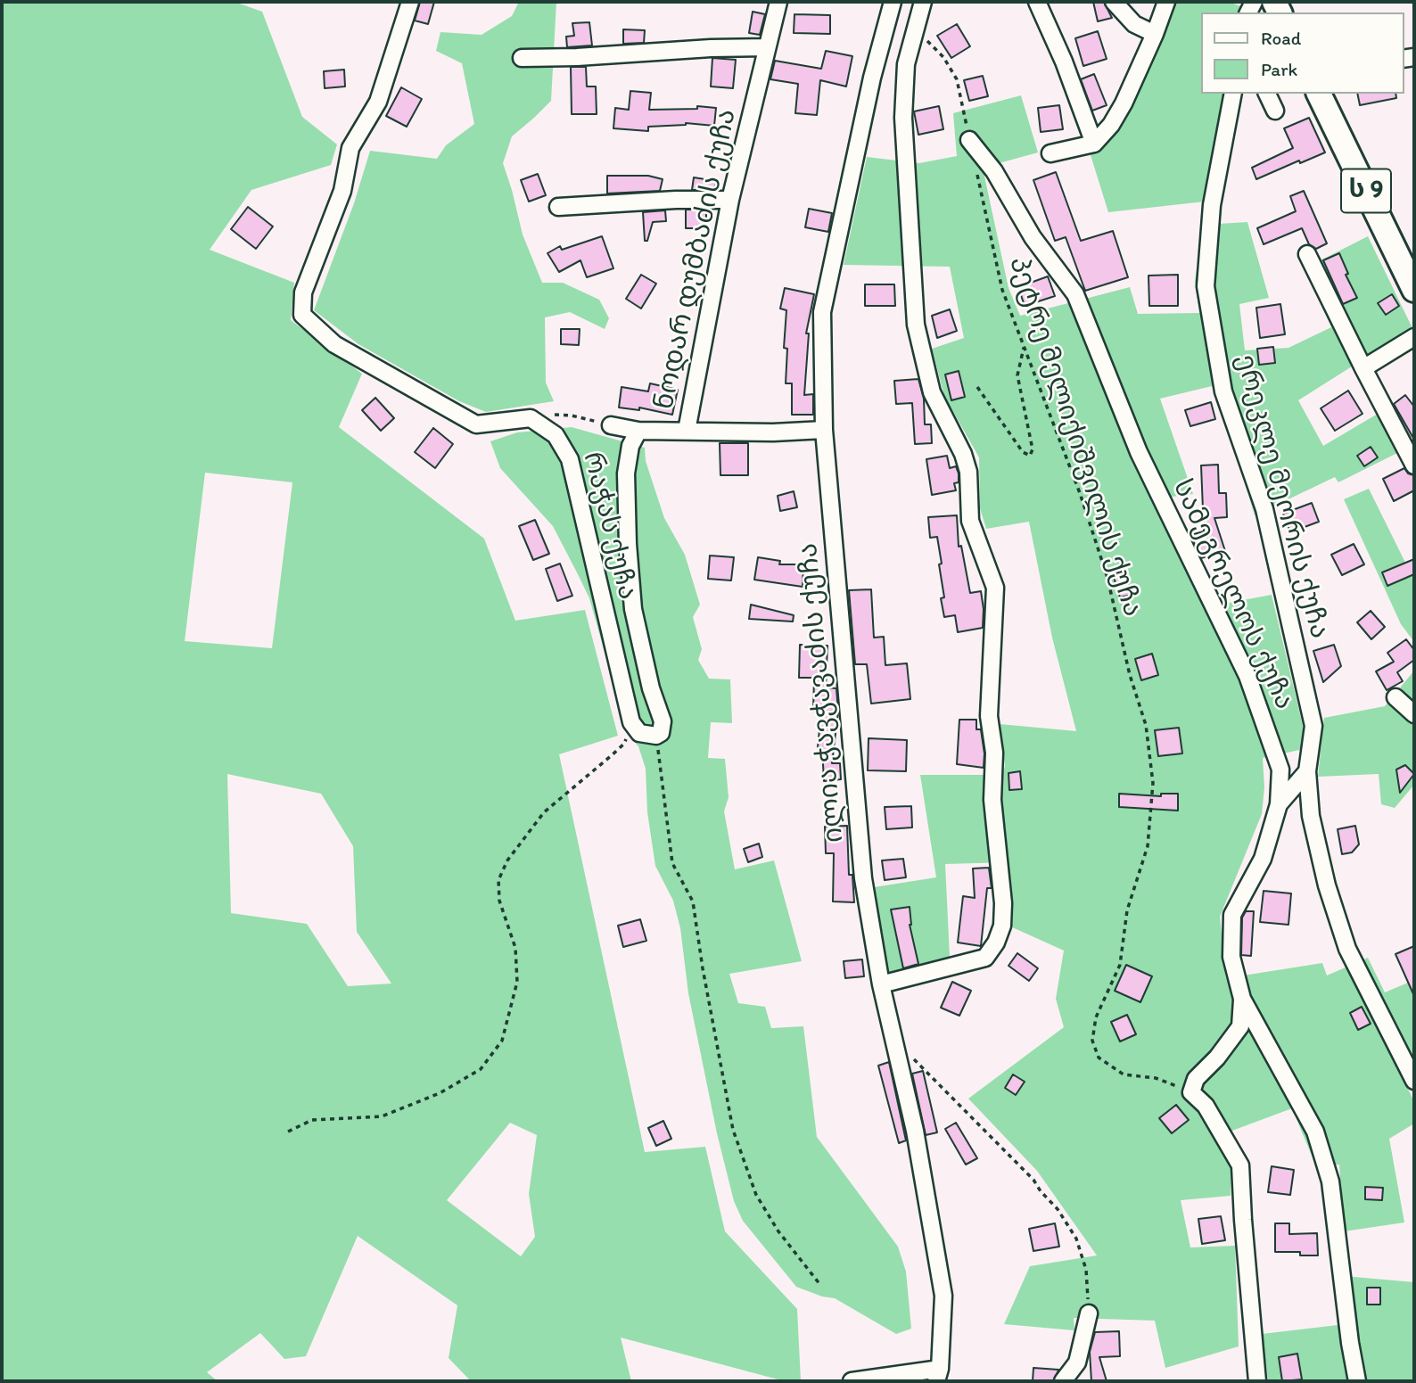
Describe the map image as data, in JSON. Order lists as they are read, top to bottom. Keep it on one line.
{"streets":{"highway":["ს 9"],"street":["ნოდარ დუმბაძის ქუჩა","ერეკლე მეორის ქუჩა","რაჭას ქუჩა","სამეგრელოს ქუჩა","ილია ჭავჭავაძის ქუჩა"],"path":["პეტრე მელიქიშვილის ქუჩა"]},"crossings":[["ნოდარ დუმბაძის ქუჩა","ილია ჭავჭავაძის ქუჩა"]],"legend":["Road","Park"]}
